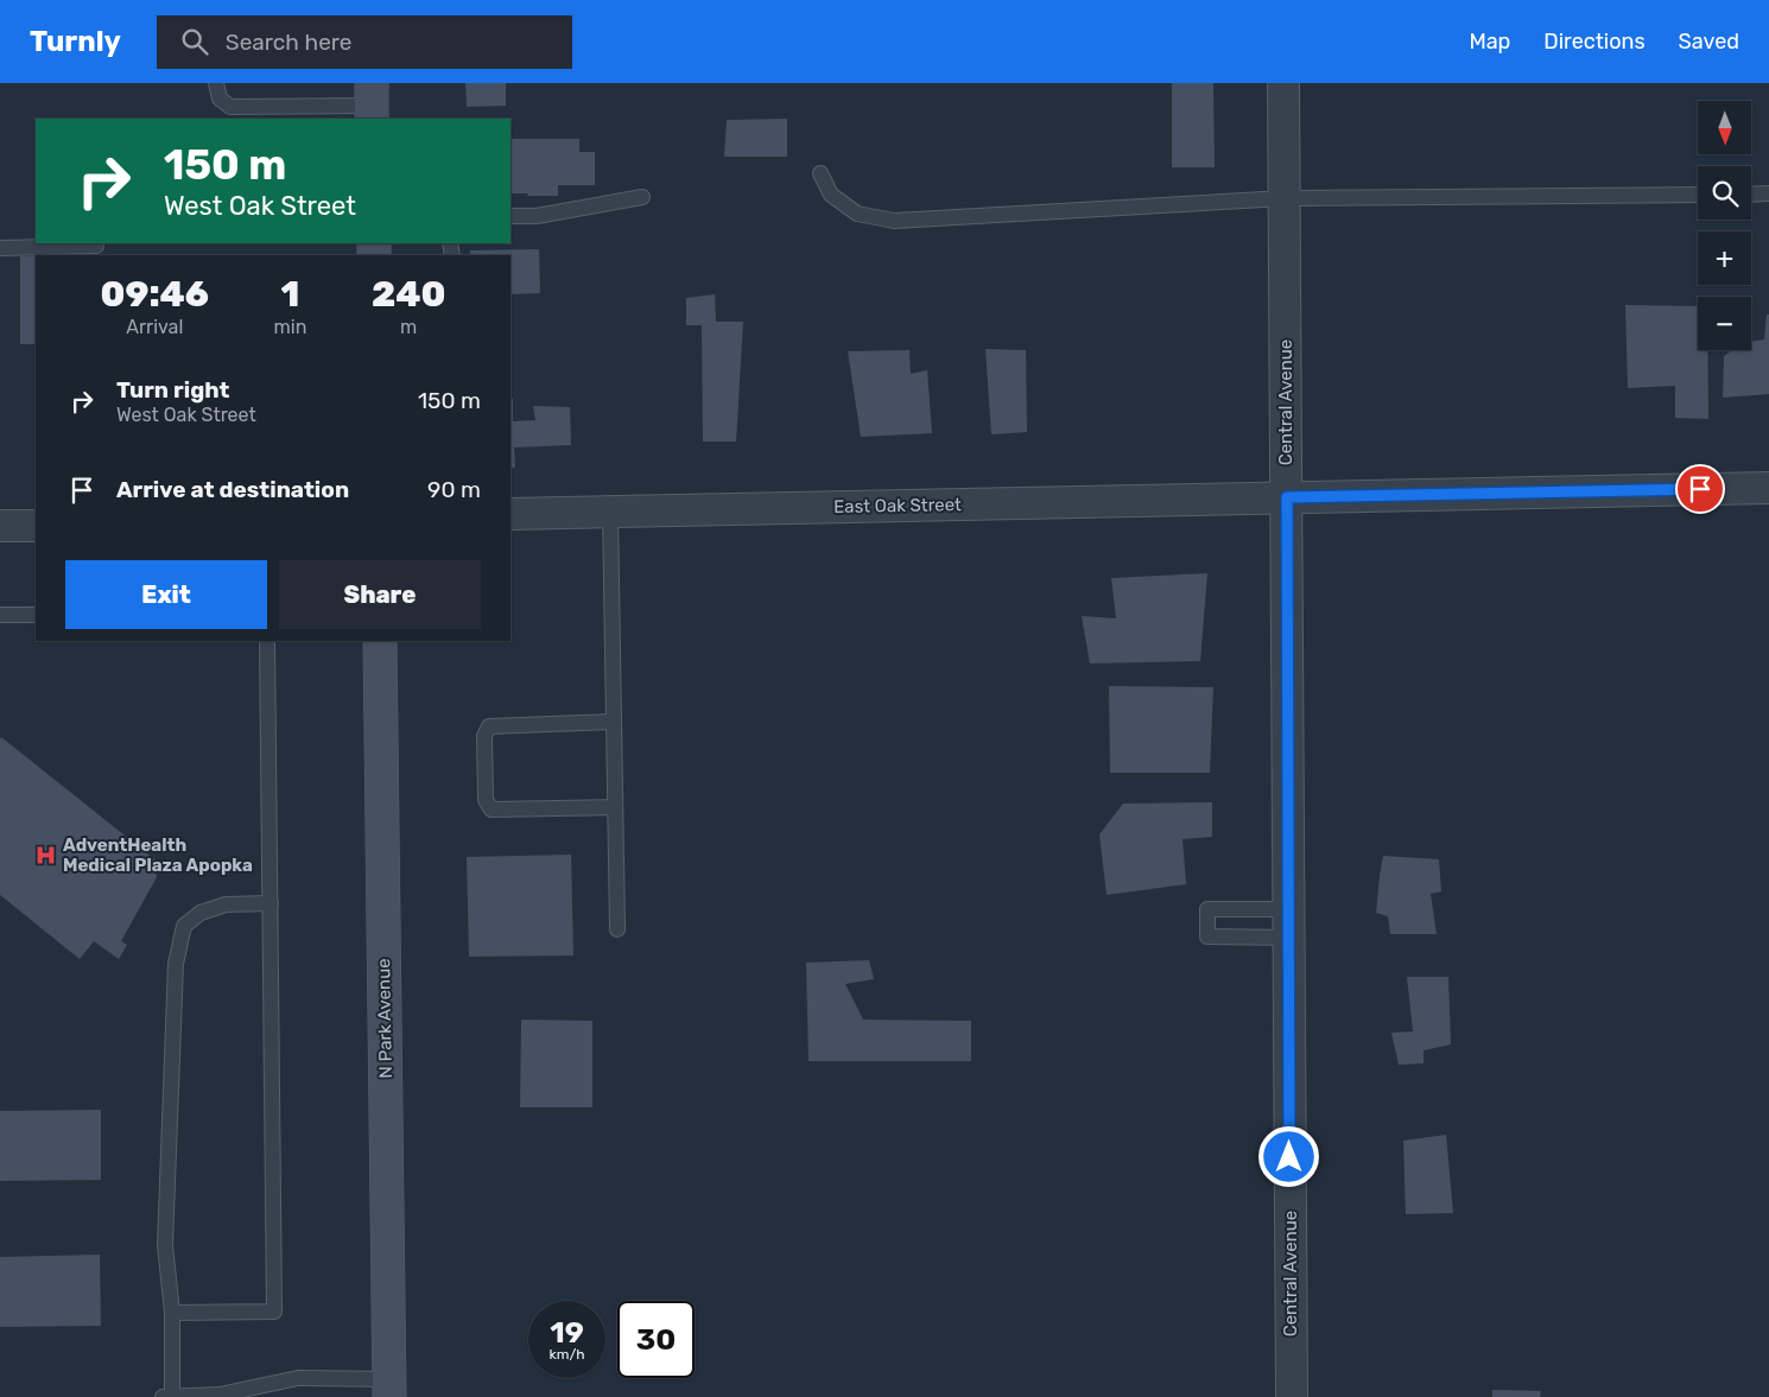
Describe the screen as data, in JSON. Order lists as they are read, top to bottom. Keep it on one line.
{"streets":{"main road":["N Park Avenue"],"street":["Central Avenue","East Oak Street"]},"crossings":[["Central Avenue","East Oak Street"]],"places":{"hospital":["AdventHealth Medical Plaza Apopka"]},"north":"bottom","page":{"header":"Turnly","search":"Search here","nav":["Map","Directions","Saved"],"map_buttons":["+","−"],"turn":["150 m","West Oak Street"],"eta":["09:46","Arrival","1","min","240","m"],"list":[{"name":"Turn right","note":"West Oak Street","value":"150 m"},{"name":"Arrive at destination","value":"90 m"}],"buttons":["Exit","Share"],"speed":"19 km/h","limit":"30"}}
